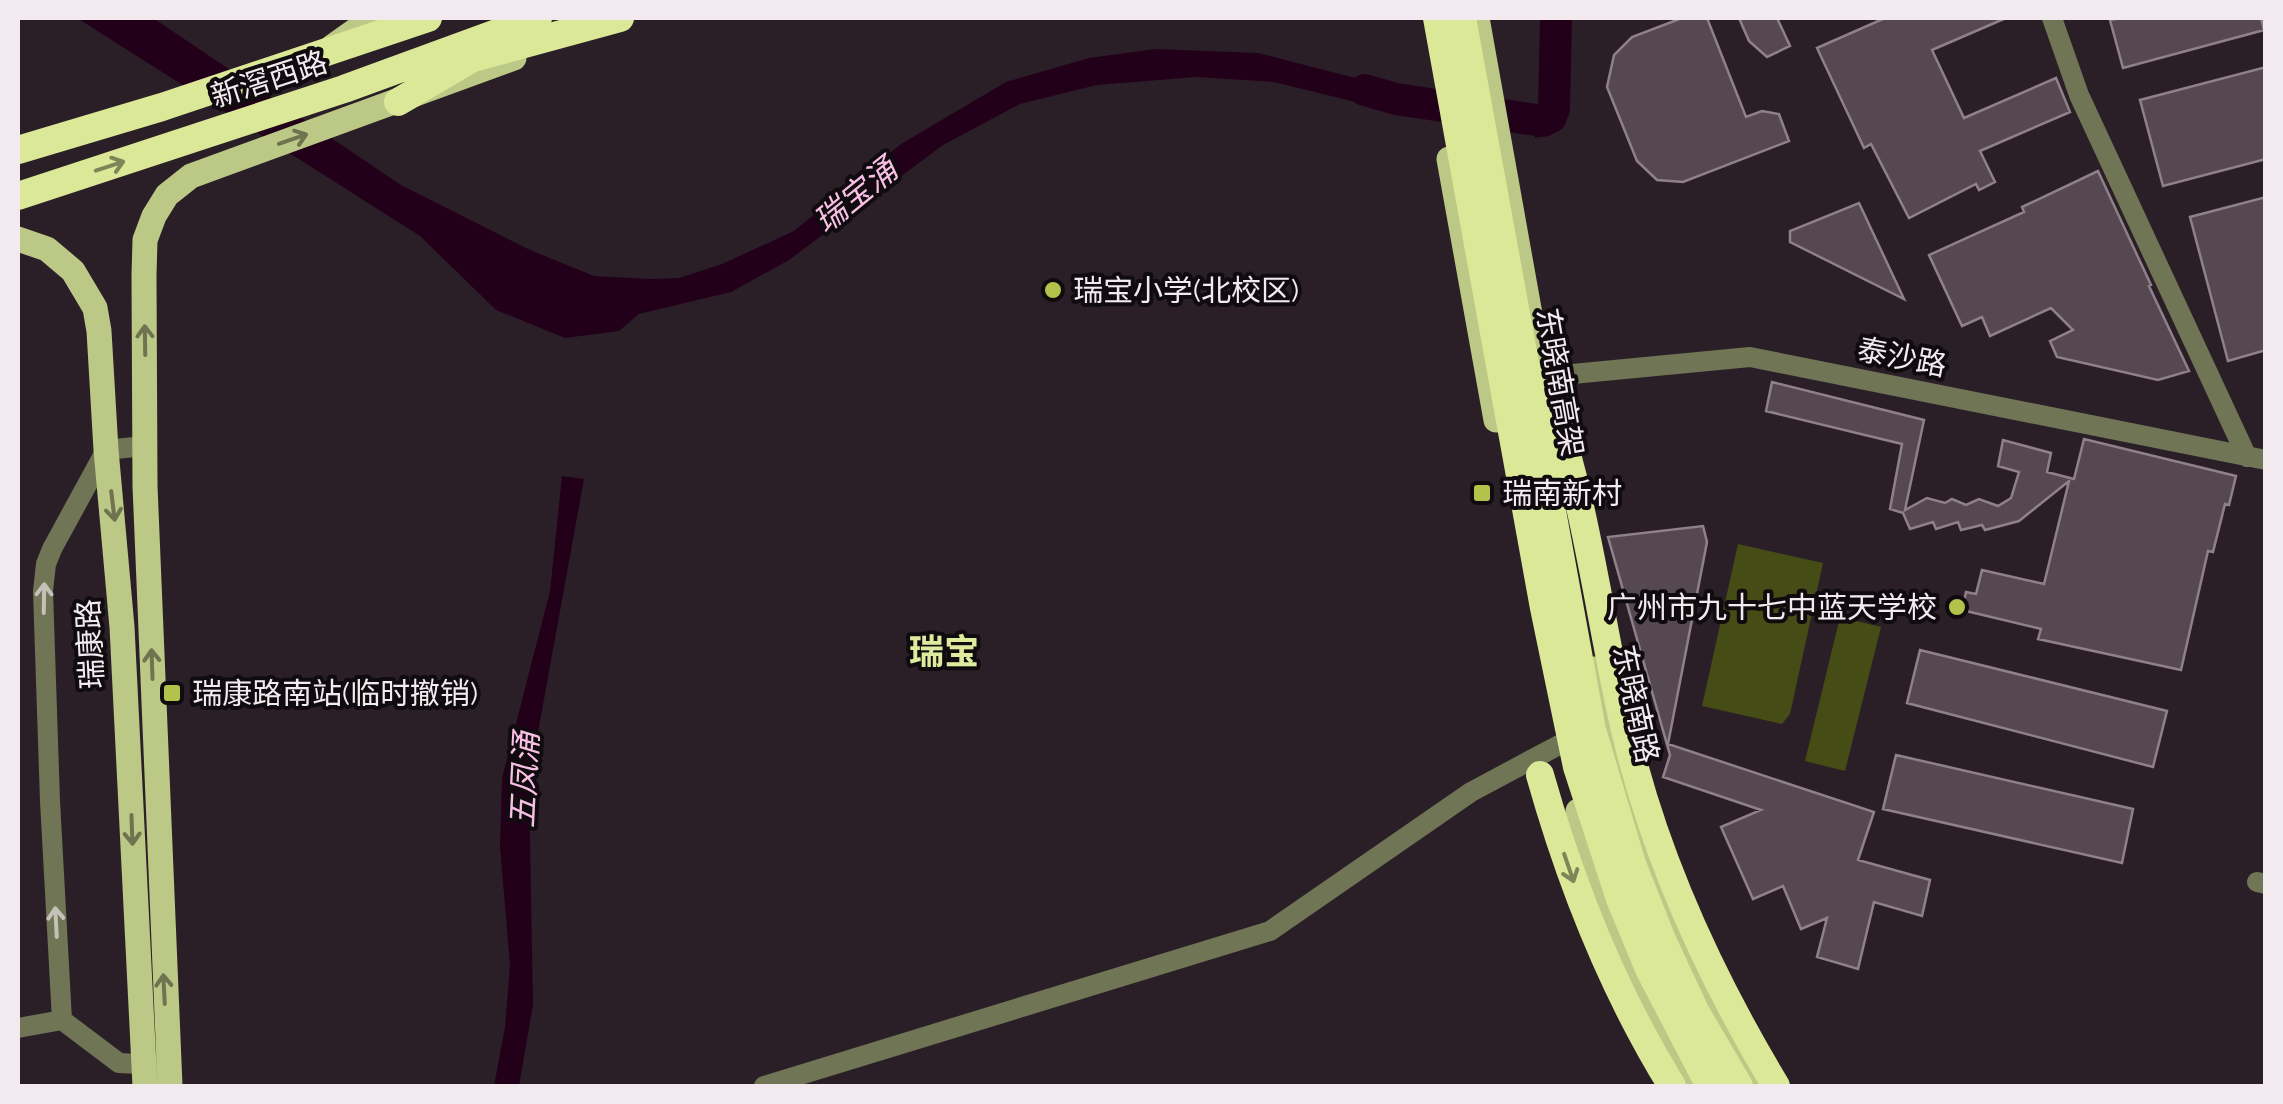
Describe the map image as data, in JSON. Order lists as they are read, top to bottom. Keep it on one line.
{"streets":{"highway":["新滘西路","东晓南高架"],"main road":["瑞康路","东晓南路"],"street":["泰沙路"]},"crossings":[["泰沙路","东晓南路"]],"districts":["瑞宝"],"water":["瑞宝涌","五凤涌"],"places":{"other":["瑞宝小学(北校区)","广州市九十七中蓝天学校"],"transit":["瑞南新村","瑞康路南站(临时撤销)"]}}
